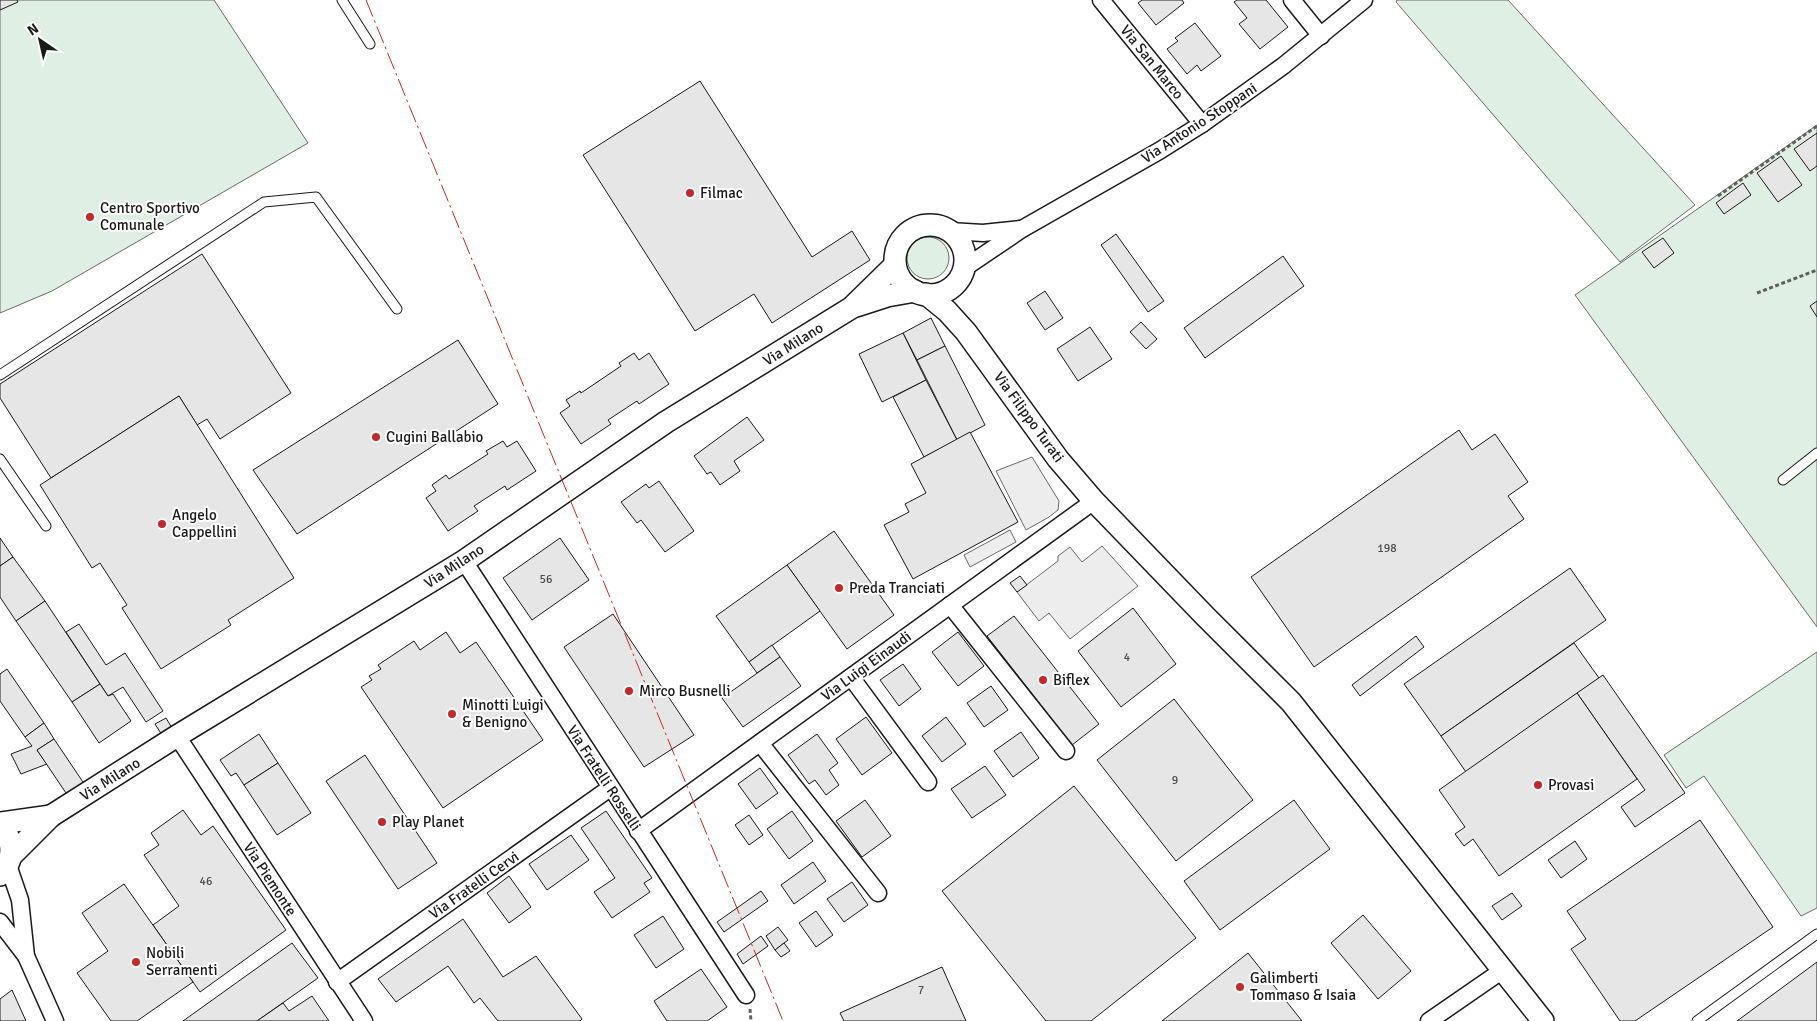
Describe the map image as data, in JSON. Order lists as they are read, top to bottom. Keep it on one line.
{"streets":{"street":["Via San Marco","Via Antonio Stoppani","Via Milano","Via Filippo Turati","Via Luigi Einaudi","Via Fratelli Rosselli","Via Piemonte","Via Fratelli Cervi"]},"crossings":[["Via San Marco","Via Antonio Stoppani"],["Via Antonio Stoppani","Via Milano"],["Via Antonio Stoppani","Via Filippo Turati"],["Via Milano","Via Filippo Turati"],["Via Milano","Via Fratelli Rosselli"],["Via Milano","Via Piemonte"],["Via Filippo Turati","Via Luigi Einaudi"],["Via Luigi Einaudi","Via Fratelli Rosselli"],["Via Fratelli Rosselli","Via Fratelli Cervi"],["Via Piemonte","Via Fratelli Cervi"]],"places":["Filmac","Centro Sportivo Comunale","Cugini Ballabio","Angelo Cappellini","Preda Tranciati","Biflex","Mirco Busnelli","Minotti Luigi & Benigno","Provasi","Play Planet","Nobili Serramenti","Galimberti Tommaso & Isaia"],"house_numbers":["198","56","4","9","46","7"],"north":"top left"}
